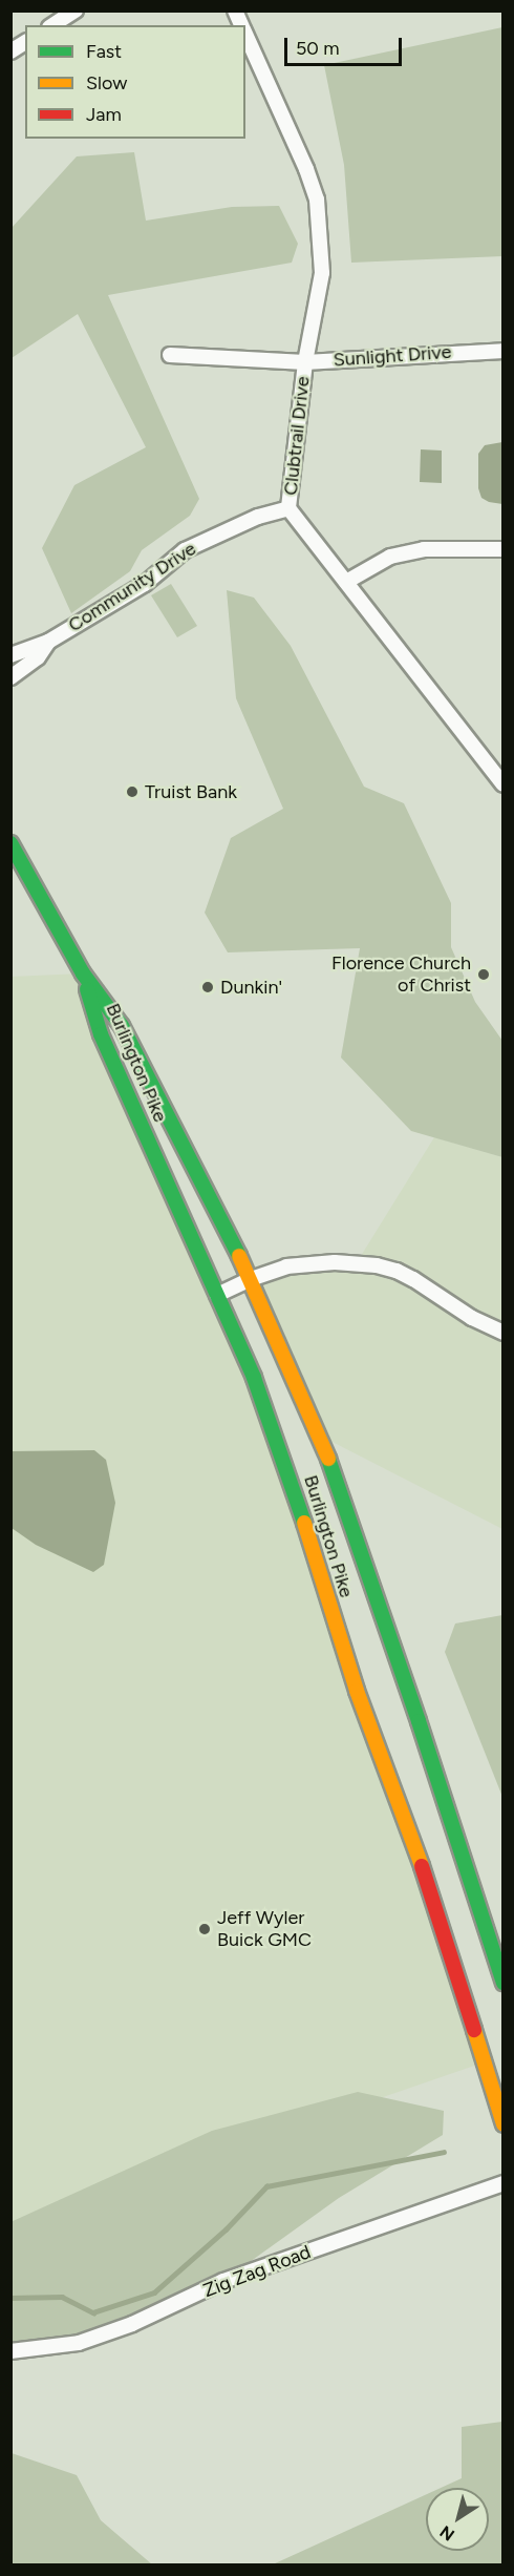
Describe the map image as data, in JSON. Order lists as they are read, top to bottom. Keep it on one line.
{"streets":{"main road":["Burlington Pike"],"street":["Sunlight Drive","Clubtrail Drive","Community Drive","Zig Zag Road"]},"crossings":[["Sunlight Drive","Clubtrail Drive"],["Clubtrail Drive","Community Drive"]],"places":["Truist Bank","Florence Church of Christ","Dunkin'","Jeff Wyler Buick GMC"],"legend":["Fast","Slow","Jam"],"scale_bar":"50 m","north":"bottom left"}
